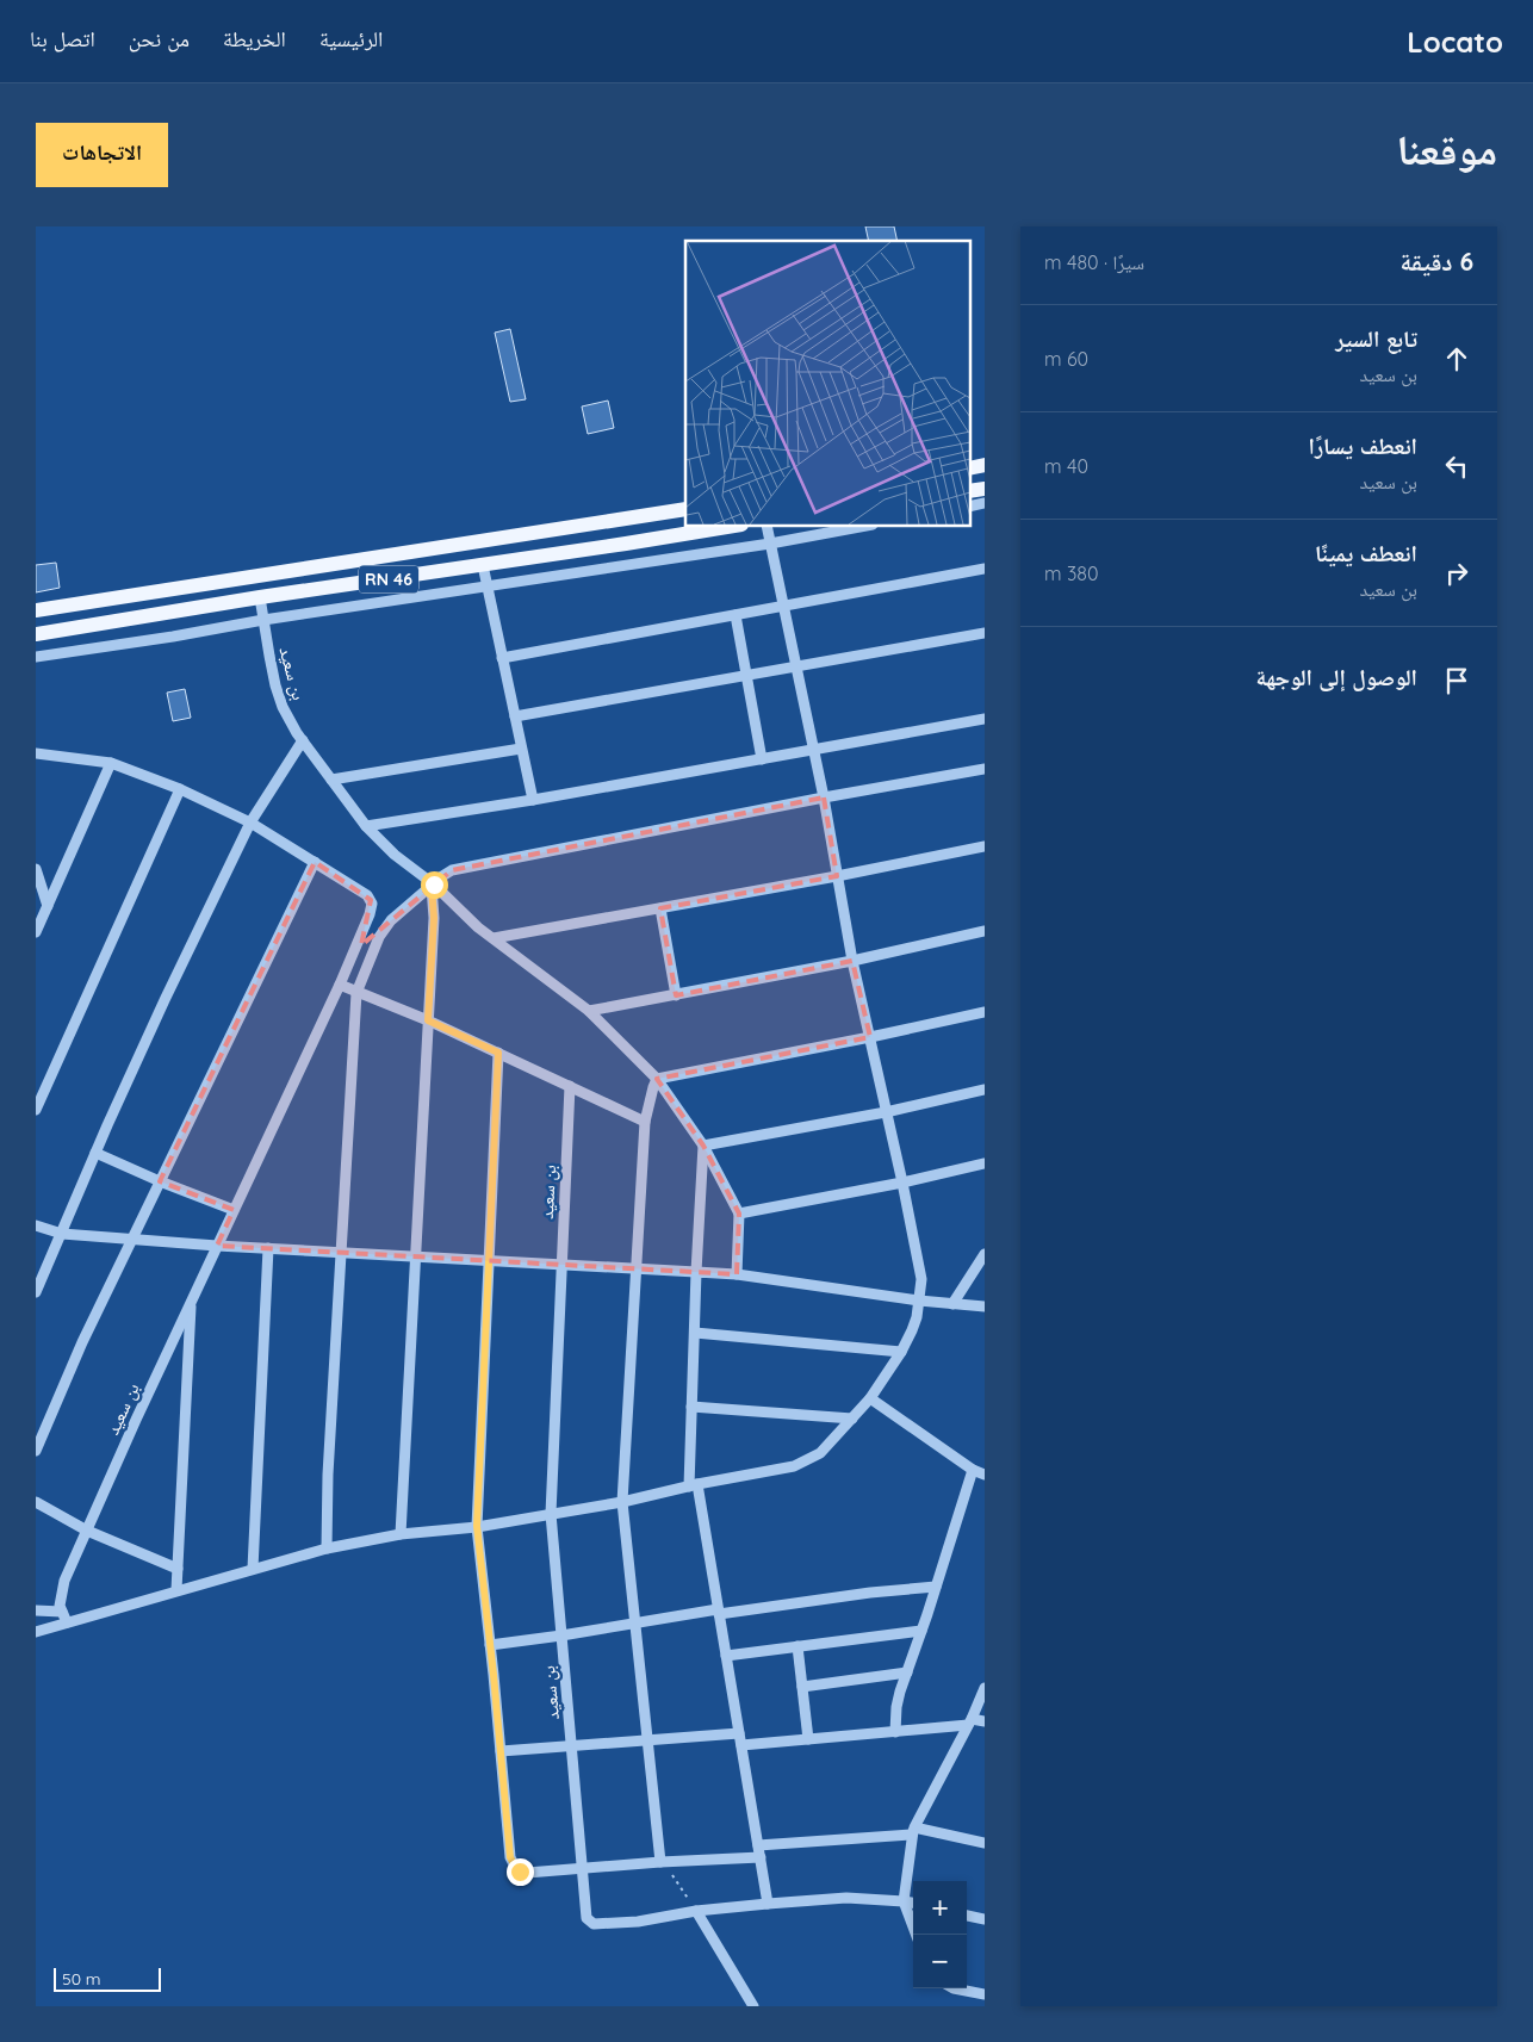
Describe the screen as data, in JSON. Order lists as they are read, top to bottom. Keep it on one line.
{"streets":{"main road":["RN 46"],"street":["بن سعيد"]},"crossings":[["RN 46","بن سعيد"]],"scale_bar":"50 m","page":{"header":"Locato","nav":["الرئيسية","الخريطة","من نحن","اتصل بنا"],"title":"موقعنا","buttons":"الاتجاهات","heading":["6 دقيقة","سيرًا · 480 m"],"list":[["تابع السير","بن سعيد","60 m"],["انعطف يسارًا","بن سعيد","40 m"],["انعطف يمينًا","بن سعيد","380 m"],"الوصول إلى الوجهة"],"map_buttons":["+","−"],"scale":"50 m"}}
